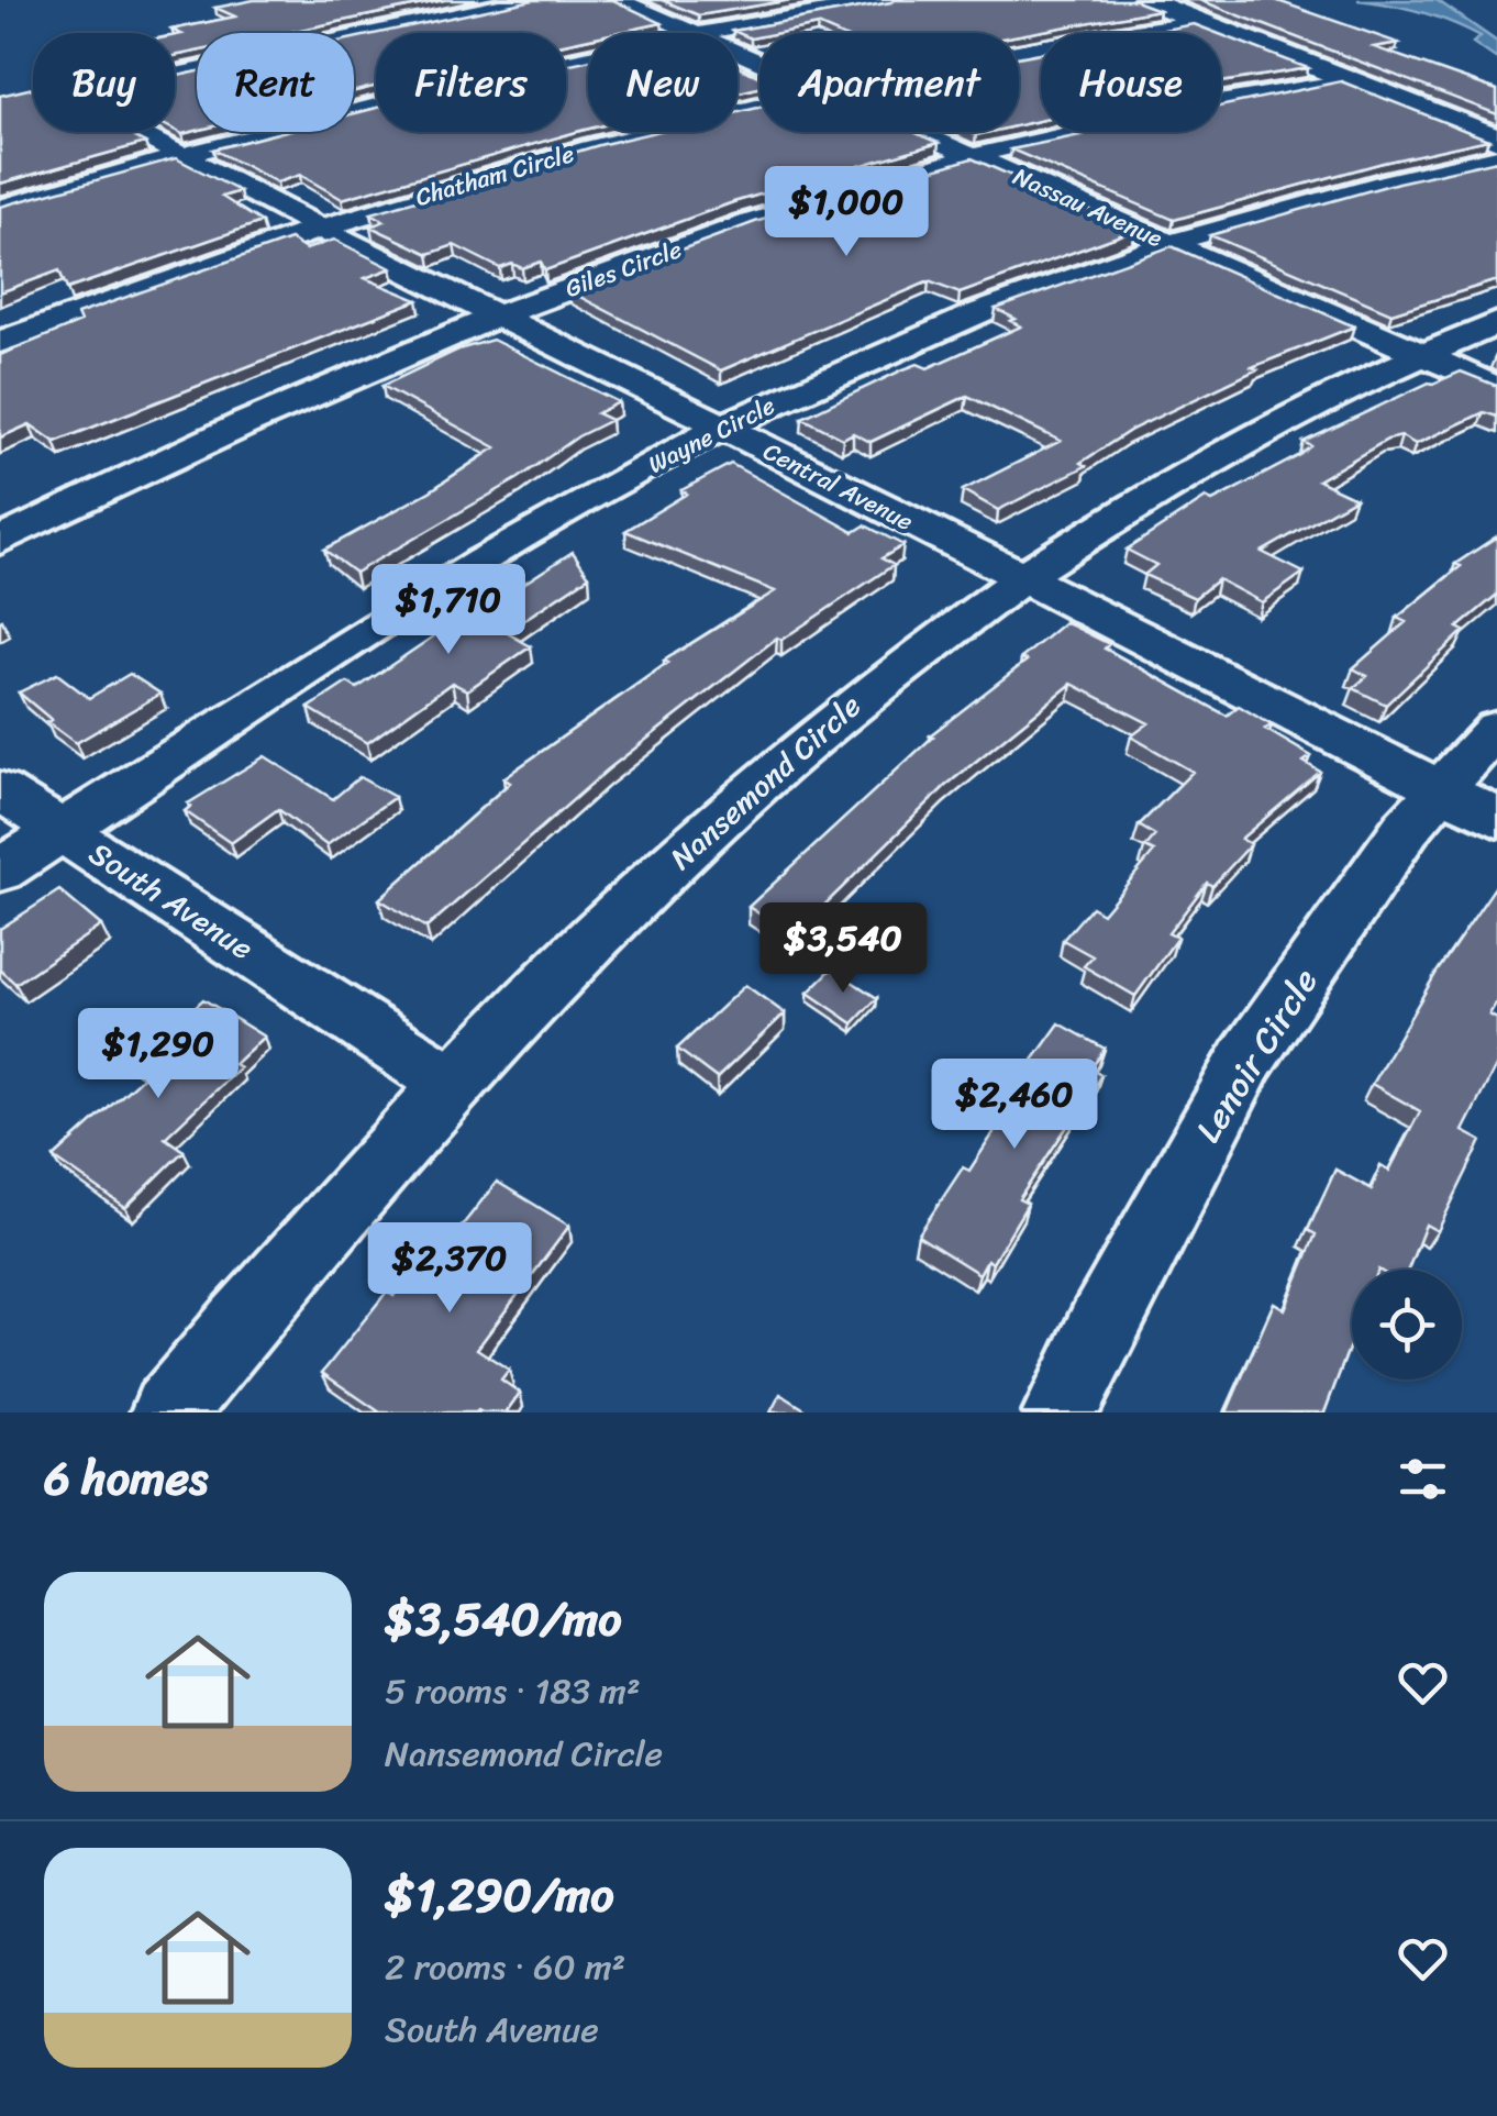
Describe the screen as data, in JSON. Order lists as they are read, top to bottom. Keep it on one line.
{"streets":{"street":["Chatham Circle","Nassau Avenue","Giles Circle","Wayne Circle","Central Avenue","Nansemond Circle","South Avenue","Lenoir Circle"]},"crossings":[["Chatham Circle","Central Avenue"],["Nassau Avenue","Giles Circle"],["Nassau Avenue","Wayne Circle"],["Nassau Avenue","Nansemond Circle"],["Giles Circle","Central Avenue"],["Wayne Circle","Central Avenue"],["Wayne Circle","South Avenue"],["Central Avenue","Nansemond Circle"],["Central Avenue","Lenoir Circle"],["Nansemond Circle","South Avenue"]],"page":{"chip":["Buy","Rent","Filters","New","Apartment","House"],"price":["$1,000","$1,710","$3,540","$1,290","$2,460","$2,370"],"heading":"6 homes","list":[{"name":"$3,540/mo","note":"5 rooms · 183 m² · Nansemond Circle"},{"name":"$1,290/mo","note":"2 rooms · 60 m² · South Avenue"}]}}
